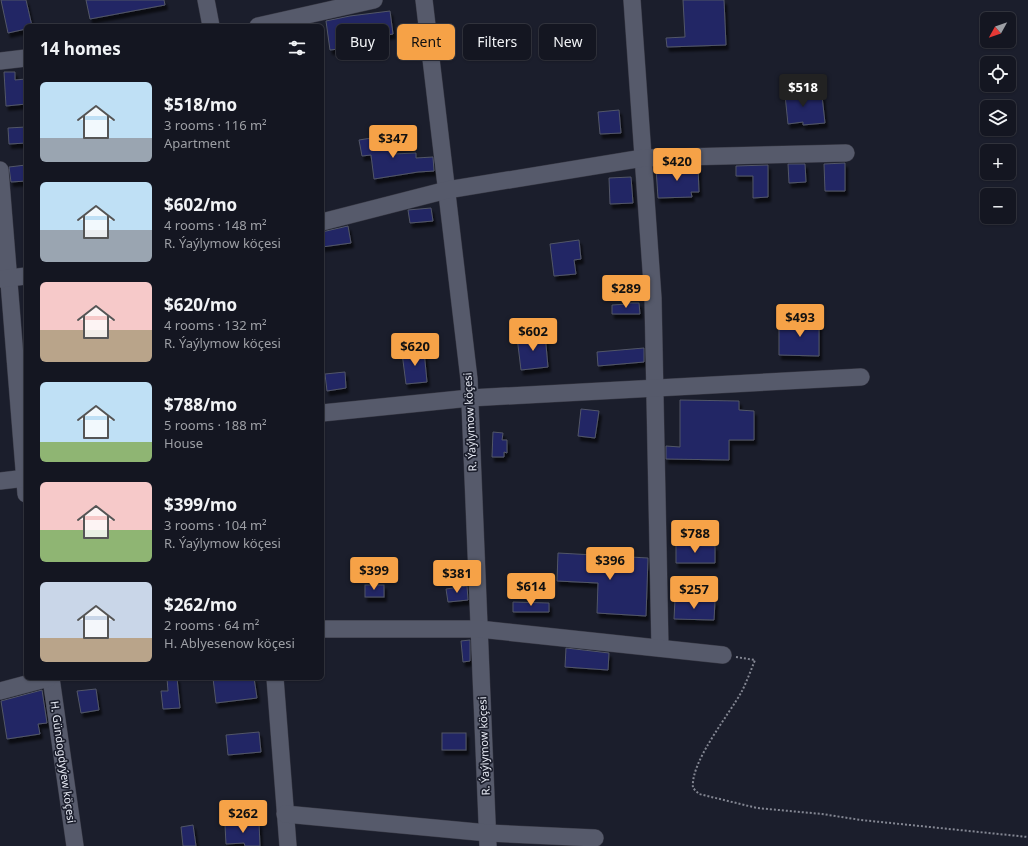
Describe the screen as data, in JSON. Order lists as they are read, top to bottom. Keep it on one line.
{"streets":{"street":["R. Ýaýlymow köçesi","H. Gündogdyýew köçesi"]},"north":"bottom left","page":{"map_buttons":["+","−"],"chip":["Buy","Rent","Filters","New"],"heading":"14 homes","list":[{"name":"$518/mo","note":"3 rooms · 116 m² · Apartment"},{"name":"$602/mo","note":"4 rooms · 148 m² · R. Ýaýlymow köçesi"},{"name":"$620/mo","note":"4 rooms · 132 m² · R. Ýaýlymow köçesi"},{"name":"$788/mo","note":"5 rooms · 188 m² · House"},{"name":"$399/mo","note":"3 rooms · 104 m² · R. Ýaýlymow köçesi"},{"name":"$262/mo","note":"2 rooms · 64 m² · H. Ablyesenow köçesi"}],"price":["$518","$347","$420","$289","$493","$602","$620","$788","$396","$399","$381","$614","$257","$262"]}}
